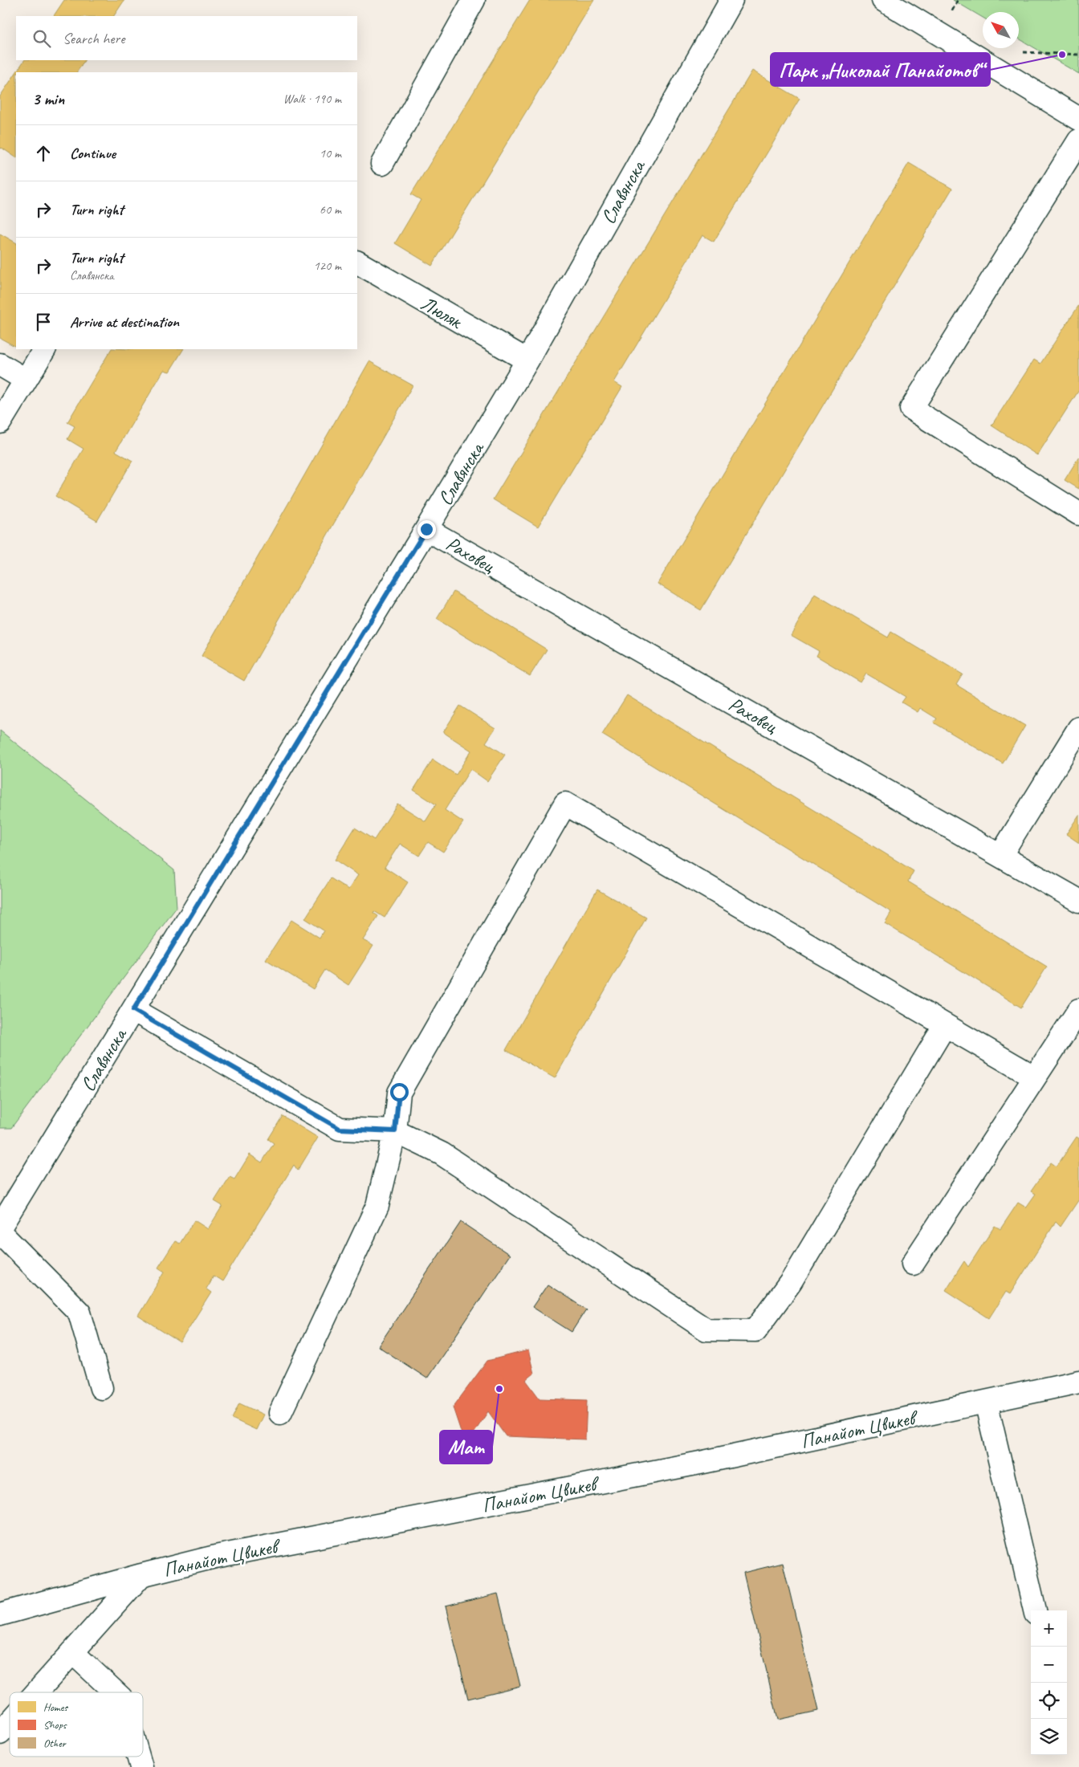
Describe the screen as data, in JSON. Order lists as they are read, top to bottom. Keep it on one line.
{"streets":{"street":["Славянска","Люляк","Раховец","Панайот Цвикев"]},"crossings":[["Славянска","Люляк"],["Славянска","Раховец"]],"places":["Парк „Николай Панайотов“","Мат"],"legend":["Homes","Shops","Other"],"north":"top left","page":{"search":"Search here","heading":["3 min","Walk · 190 m"],"list":[["Continue","10 m"],["Turn right","60 m"],["Turn right","Славянска","120 m"],"Arrive at destination"],"map_buttons":["+","−"]}}
